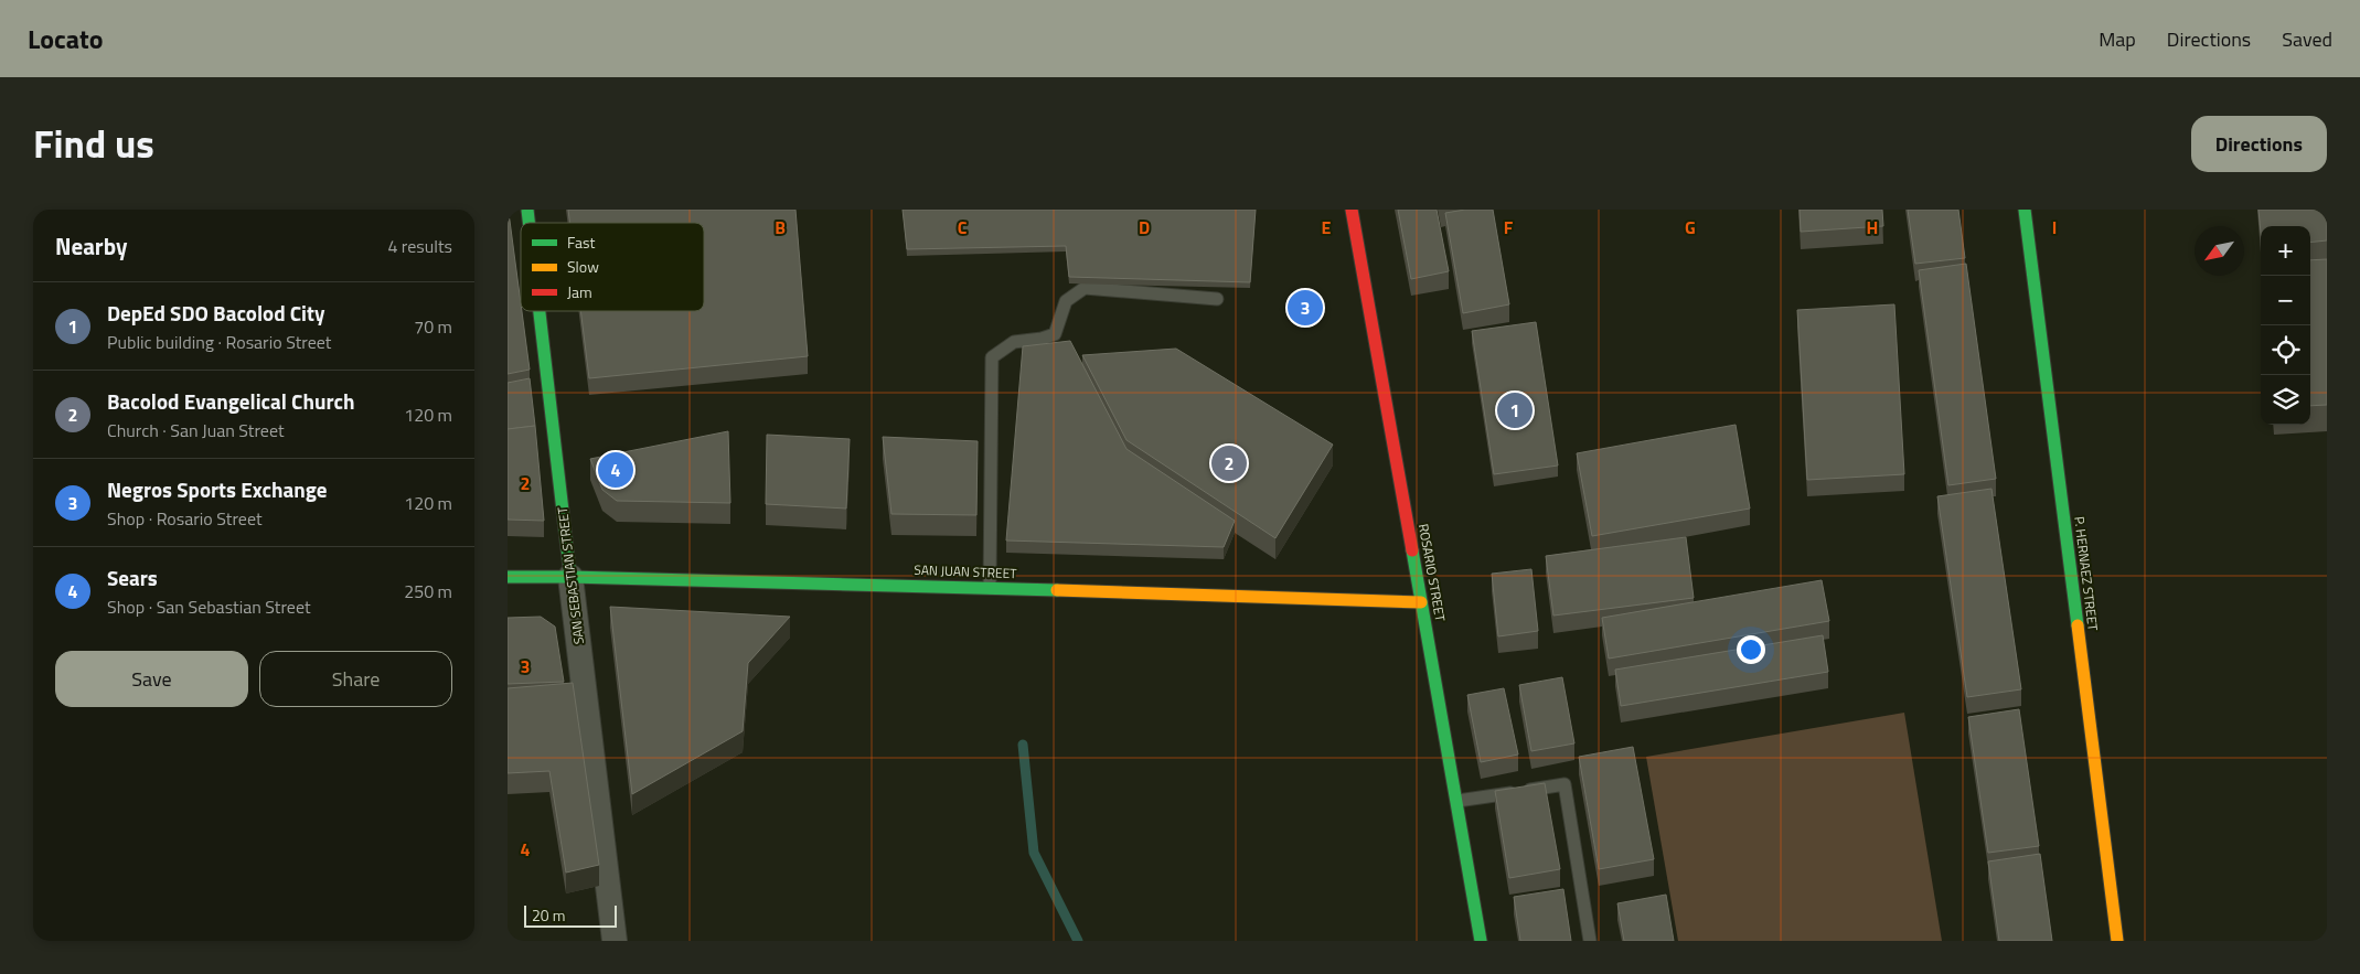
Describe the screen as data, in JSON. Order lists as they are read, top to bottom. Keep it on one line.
{"streets":{"street":["SAN JUAN STREET","ROSARIO STREET","P. HERNAEZ STREET","SAN SEBASTIAN STREET"]},"crossings":[["SAN JUAN STREET","ROSARIO STREET"],["SAN JUAN STREET","SAN SEBASTIAN STREET"]],"legend":["Fast","Slow","Jam"],"scale_bar":"20 m","north":"bottom left","page":{"header":"Locato","nav":["Map","Directions","Saved"],"title":"Find us","buttons":["Directions",["Save","Share"]],"heading":["Nearby","4 results"],"map_buttons":["+","−"],"list":[{"mark":"1","name":"DepEd SDO Bacolod City","note":"Public building · Rosario Street","value":"70 m"},{"mark":"2","name":"Bacolod Evangelical Church","note":"Church · San Juan Street","value":"120 m"},{"mark":"3","name":"Negros Sports Exchange","note":"Shop · Rosario Street","value":"120 m"},{"mark":"4","name":"Sears","note":"Shop · San Sebastian Street","value":"250 m"}],"pins":["3","1","2","4"],"scale":"20 m"},"grid":{"columns":["B","C","D","E","F","G","H","I"],"rows":["2","3","4"]}}
